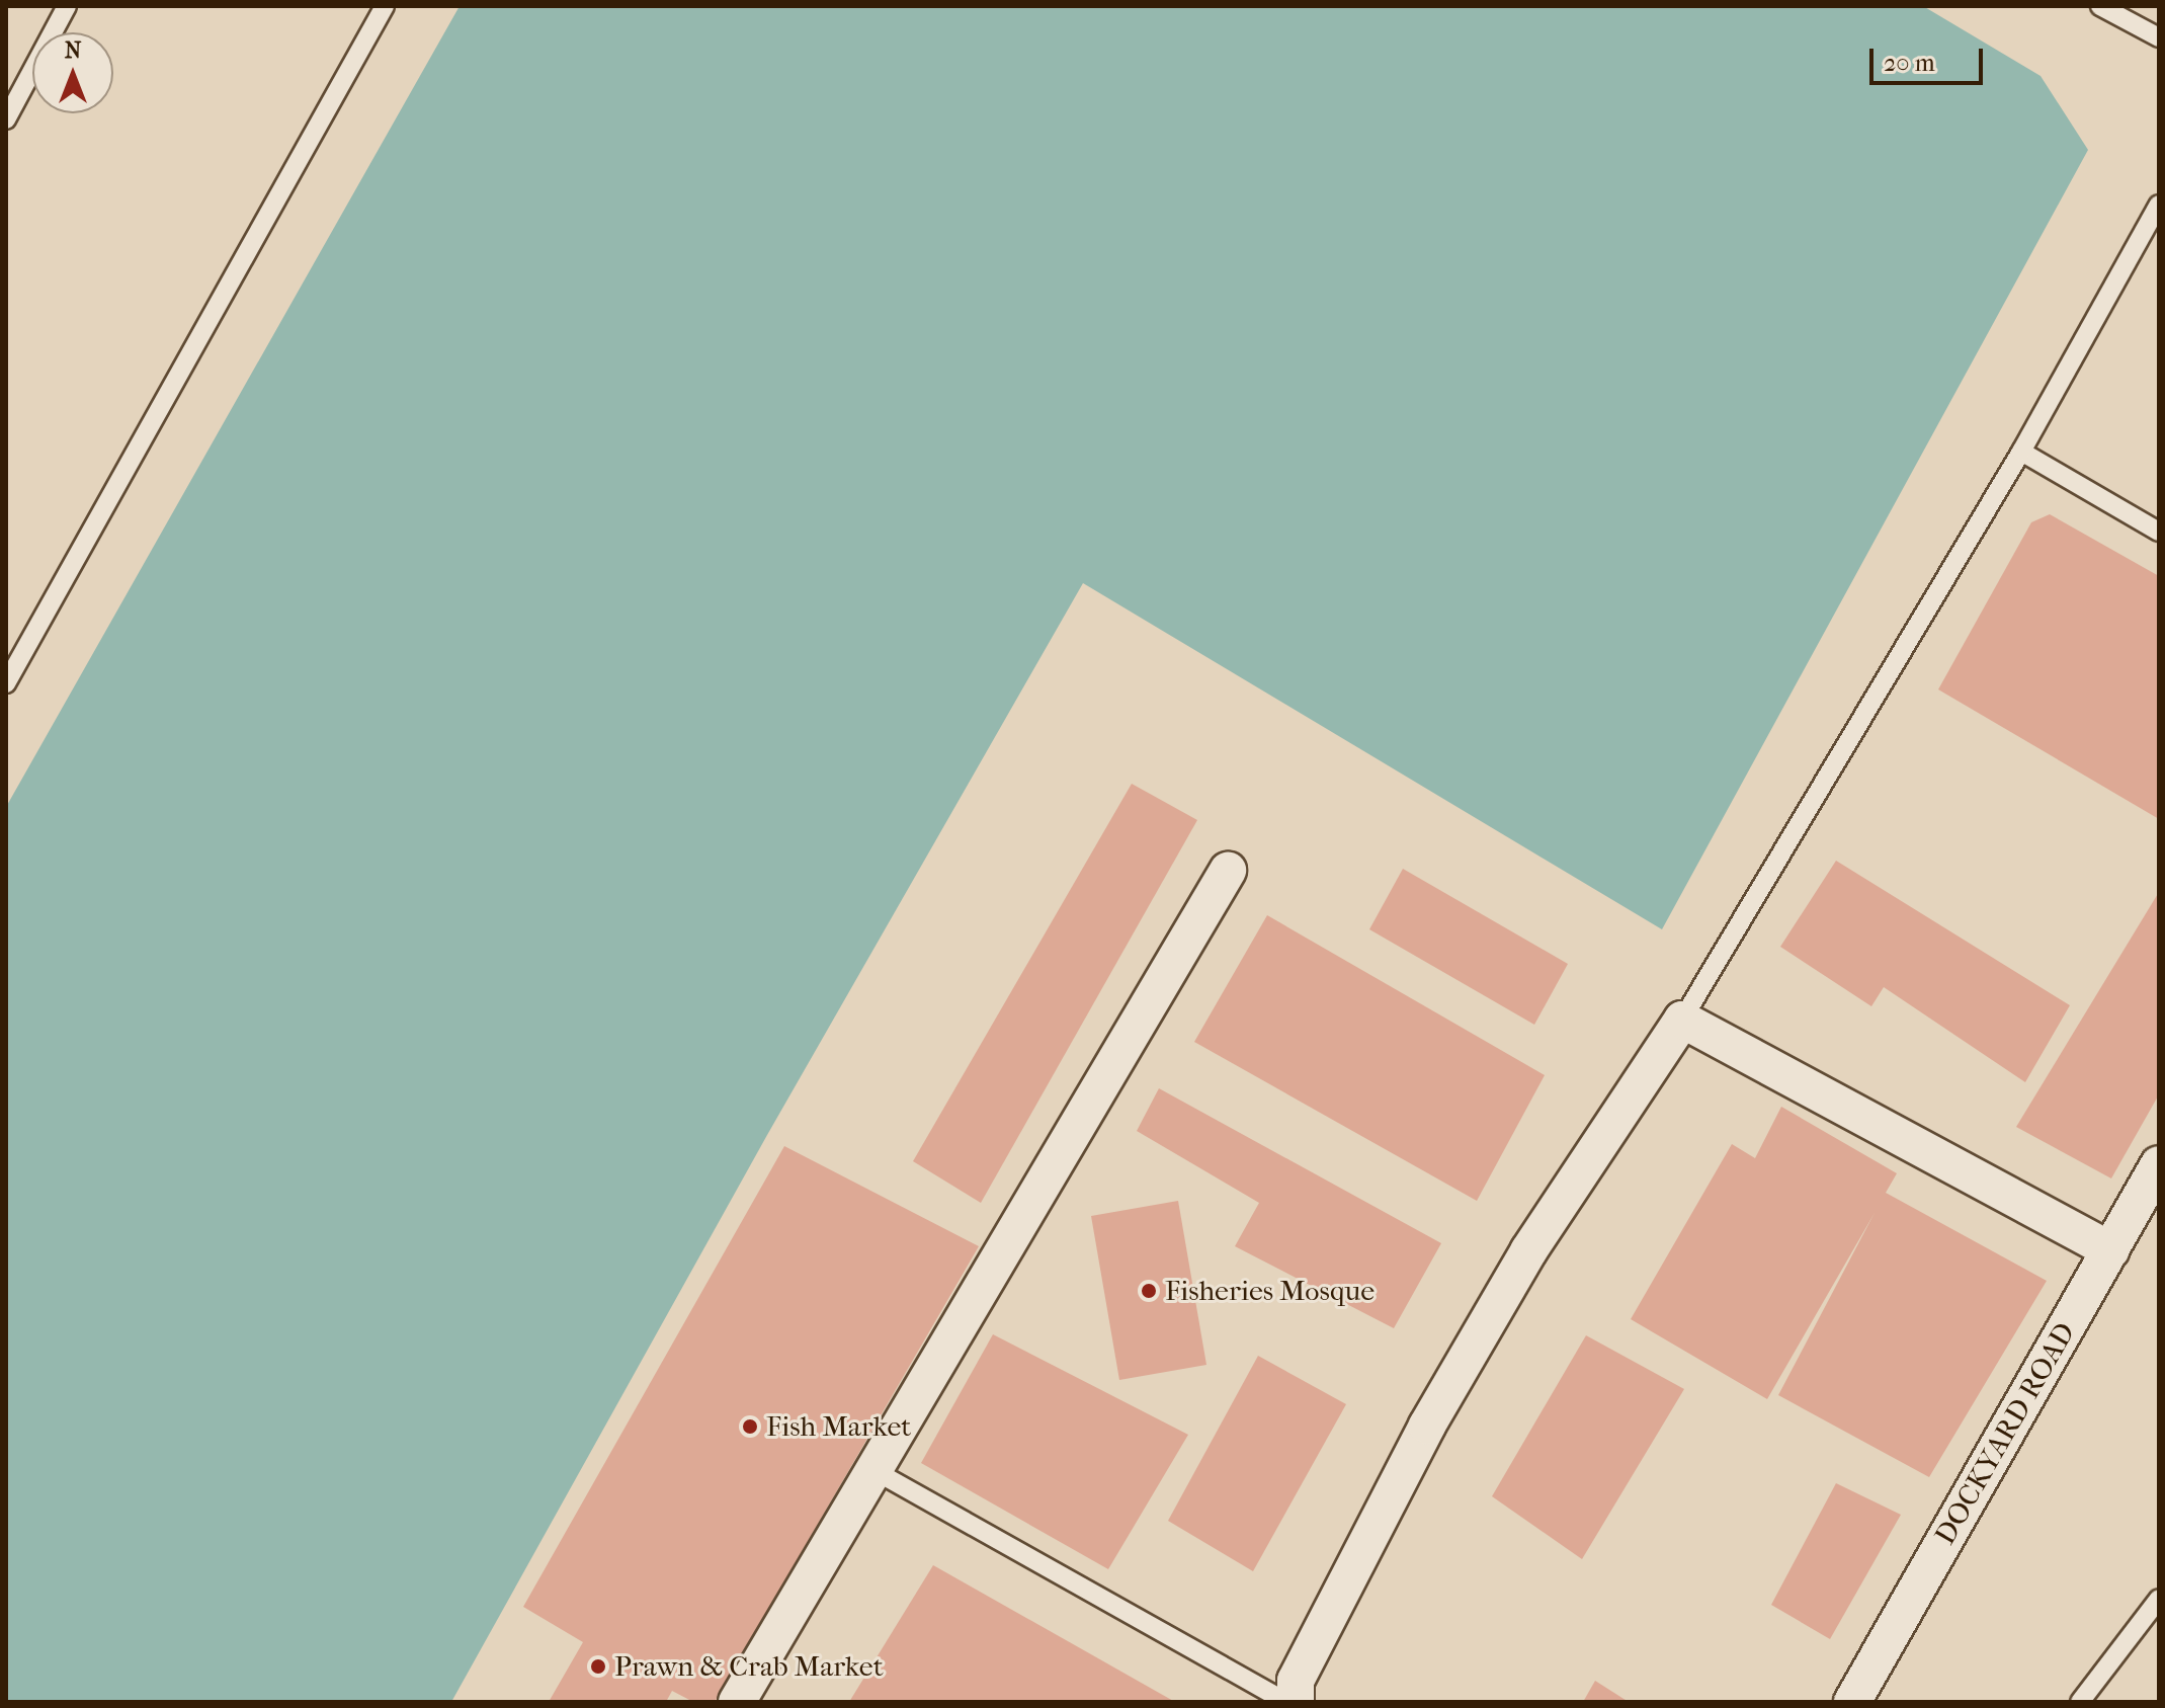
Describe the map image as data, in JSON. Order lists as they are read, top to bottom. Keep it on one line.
{"streets":{"street":["DOCKYARD ROAD"]},"places":["Fisheries Mosque","Fish Market","Prawn & Crab Market"],"scale_bar":"20 m","north":"top"}
